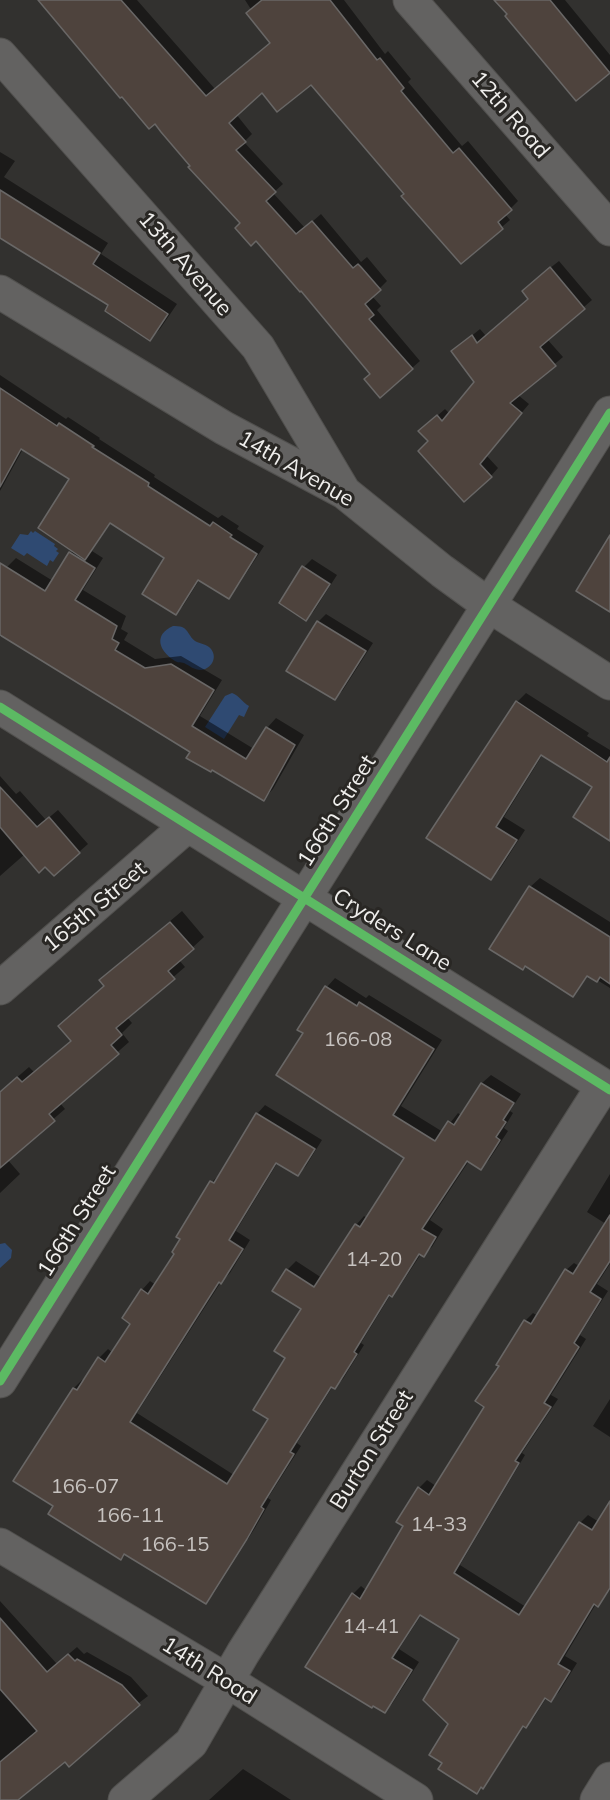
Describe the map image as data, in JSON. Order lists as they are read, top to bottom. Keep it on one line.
{"streets":{"street":["12th Road","13th Avenue","14th Avenue","166th Street","165th Street","Cryders Lane","Burton Street","14th Road"]},"crossings":[["13th Avenue","14th Avenue"],["14th Avenue","166th Street"],["166th Street","Cryders Lane"],["165th Street","Cryders Lane"],["Cryders Lane","Burton Street"],["Burton Street","14th Road"]],"house_numbers":["166-08","14-20","166-07","166-11","14-33","166-15","14-41"]}
